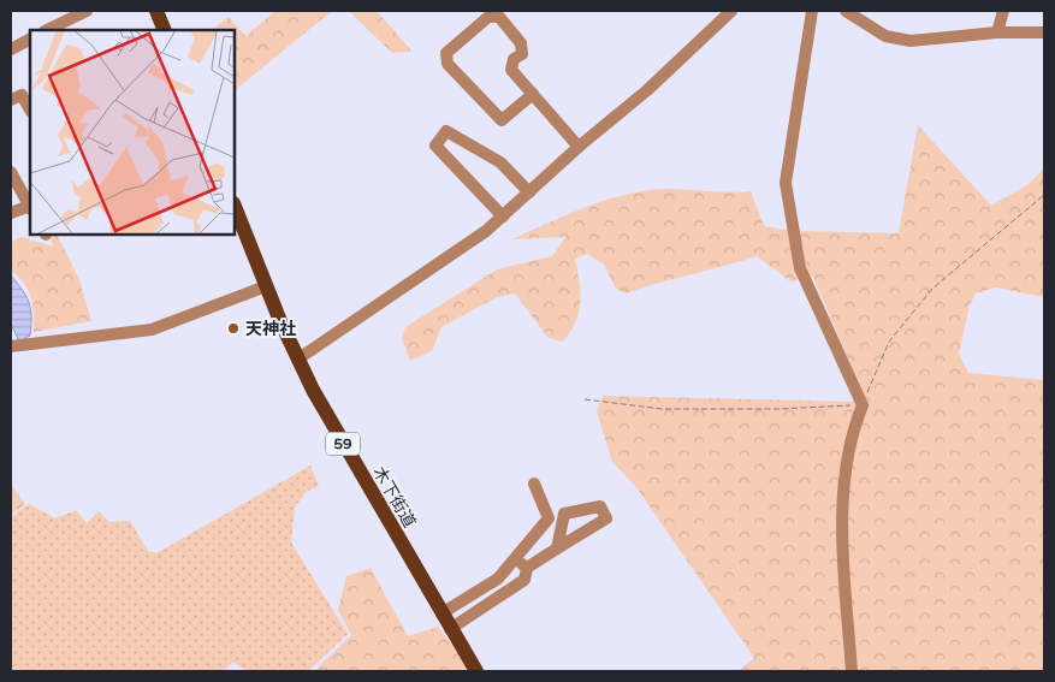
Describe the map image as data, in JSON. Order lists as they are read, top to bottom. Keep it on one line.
{"streets":{"main road":["59","木下街道"]},"places":["天神社"]}
